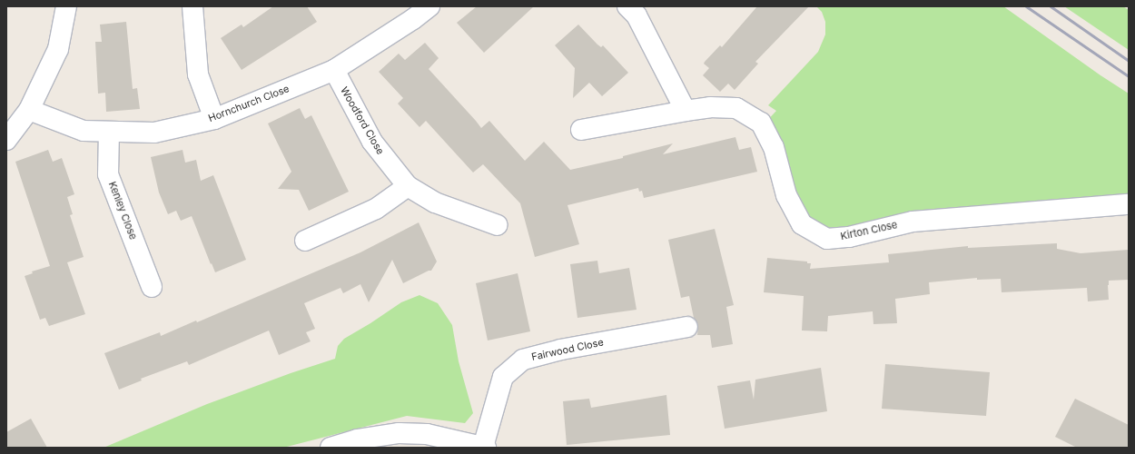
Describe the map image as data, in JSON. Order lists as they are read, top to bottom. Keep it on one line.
{"streets":{"street":["Hornchurch Close","Woodford Close","Kenley Close","Kirton Close","Fairwood Close"]},"crossings":[["Hornchurch Close","Woodford Close"],["Hornchurch Close","Kenley Close"]]}
